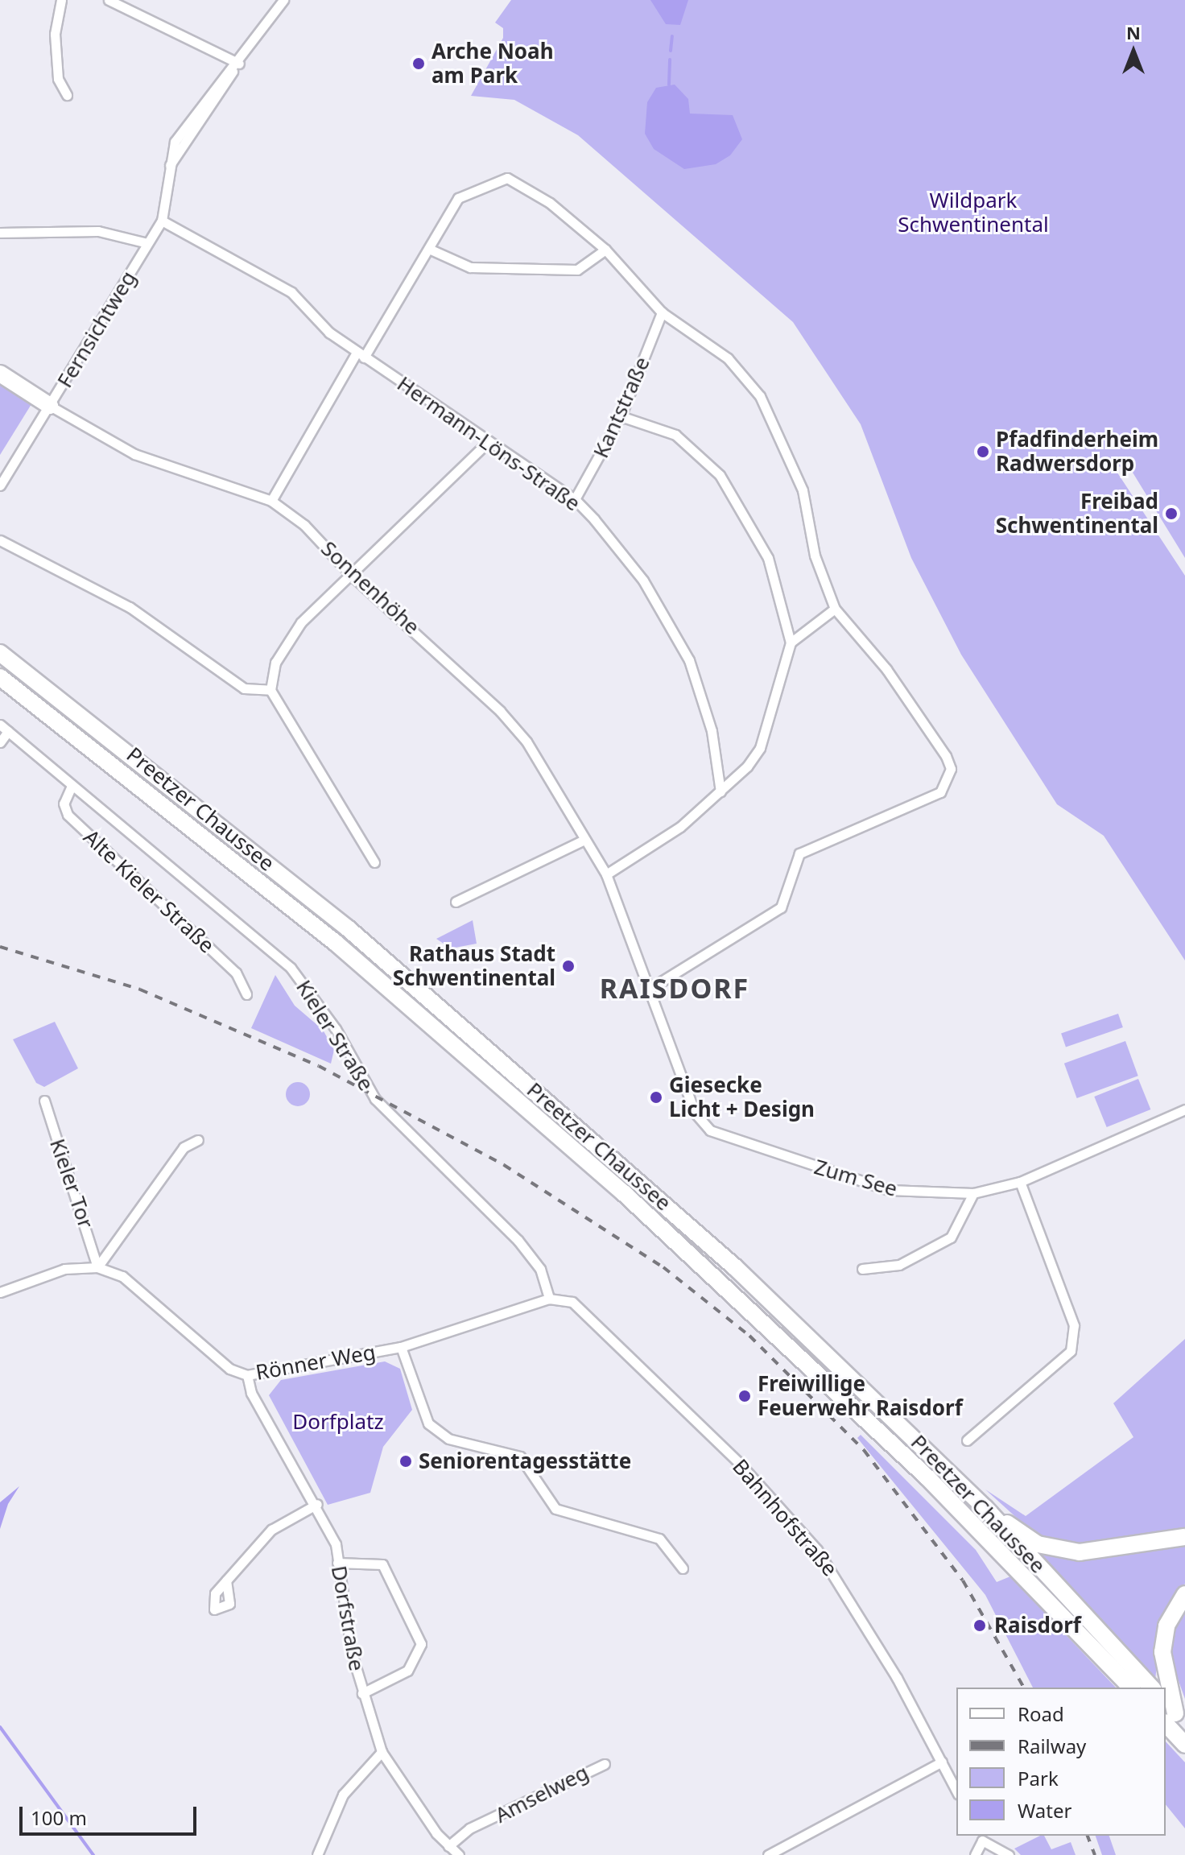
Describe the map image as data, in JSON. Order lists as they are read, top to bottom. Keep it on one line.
{"streets":{"highway":["Preetzer Chaussee"],"street":["Fernsichtweg","Kantstraße","Hermann-Löns-Straße","Sonnenhöhe","Alte Kieler Straße","Kieler Straße","Zum See","Kieler Tor","Rönner Weg","Bahnhofstraße","Dorfstraße","Amselweg"]},"crossings":[["Fernsichtweg","Hermann-Löns-Straße"],["Fernsichtweg","Sonnenhöhe"],["Kantstraße","Hermann-Löns-Straße"],["Sonnenhöhe","Zum See"],["Alte Kieler Straße","Kieler Straße"],["Kieler Straße","Rönner Weg"],["Kieler Straße","Bahnhofstraße"],["Kieler Tor","Rönner Weg"],["Rönner Weg","Bahnhofstraße"],["Rönner Weg","Dorfstraße"],["Dorfstraße","Amselweg"]],"districts":["RAISDORF"],"parks":["Wildpark Schwentinental","Dorfplatz"],"places":["Arche Noah am Park","Pfadfinderheim Radwersdorp","Freibad Schwentinental","Rathaus Stadt Schwentinental","Giesecke Licht + Design","Freiwillige Feuerwehr Raisdorf","Seniorentagesstätte","Raisdorf"],"legend":["Road","Railway","Park","Water"],"scale_bar":"100 m","north":"top"}
